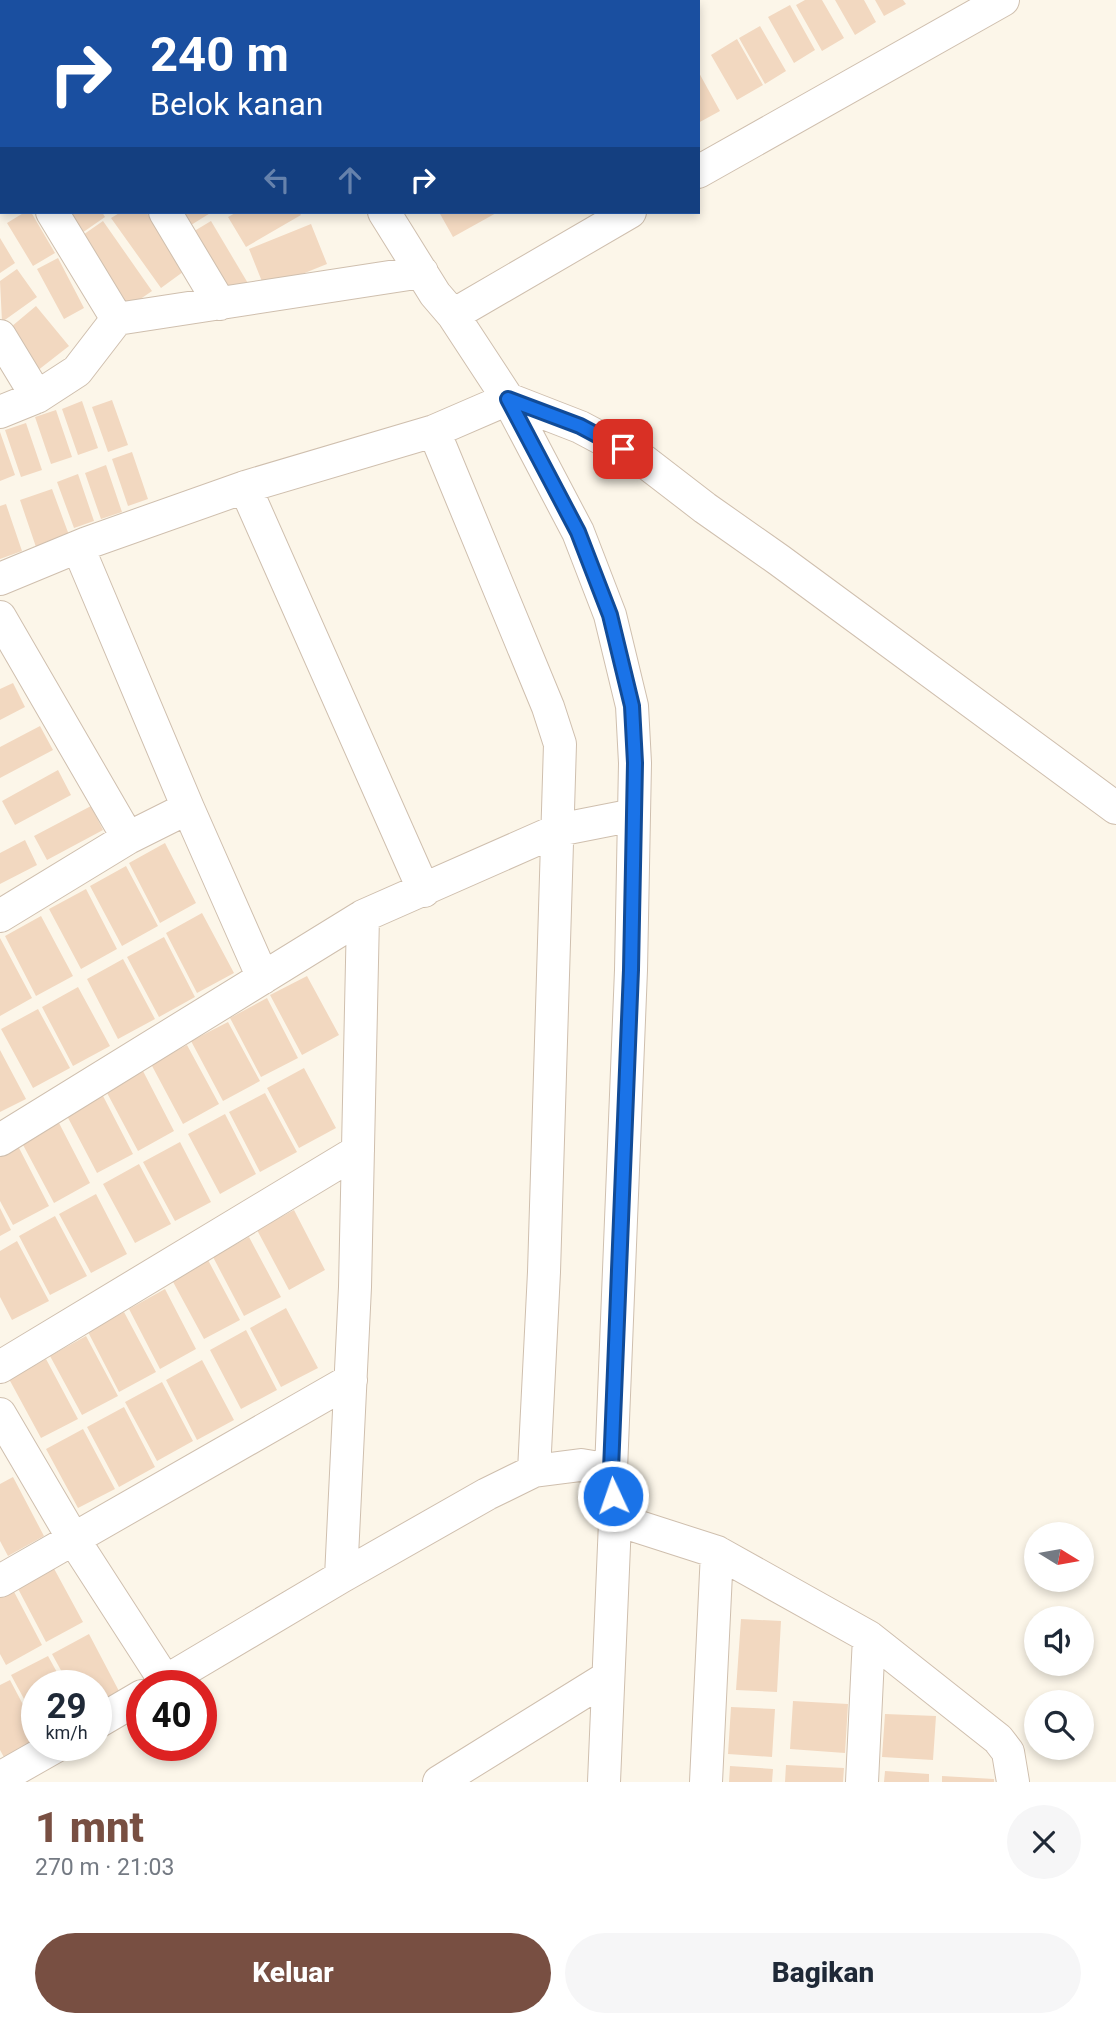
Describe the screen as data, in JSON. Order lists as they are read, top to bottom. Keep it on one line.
{"north":"right","page":{"turn":["240 m","Belok kanan"],"speed":"29 km/h","limit":"40","heading":["1 mnt","270 m · 21:03"],"buttons":["Keluar","Bagikan"]}}
